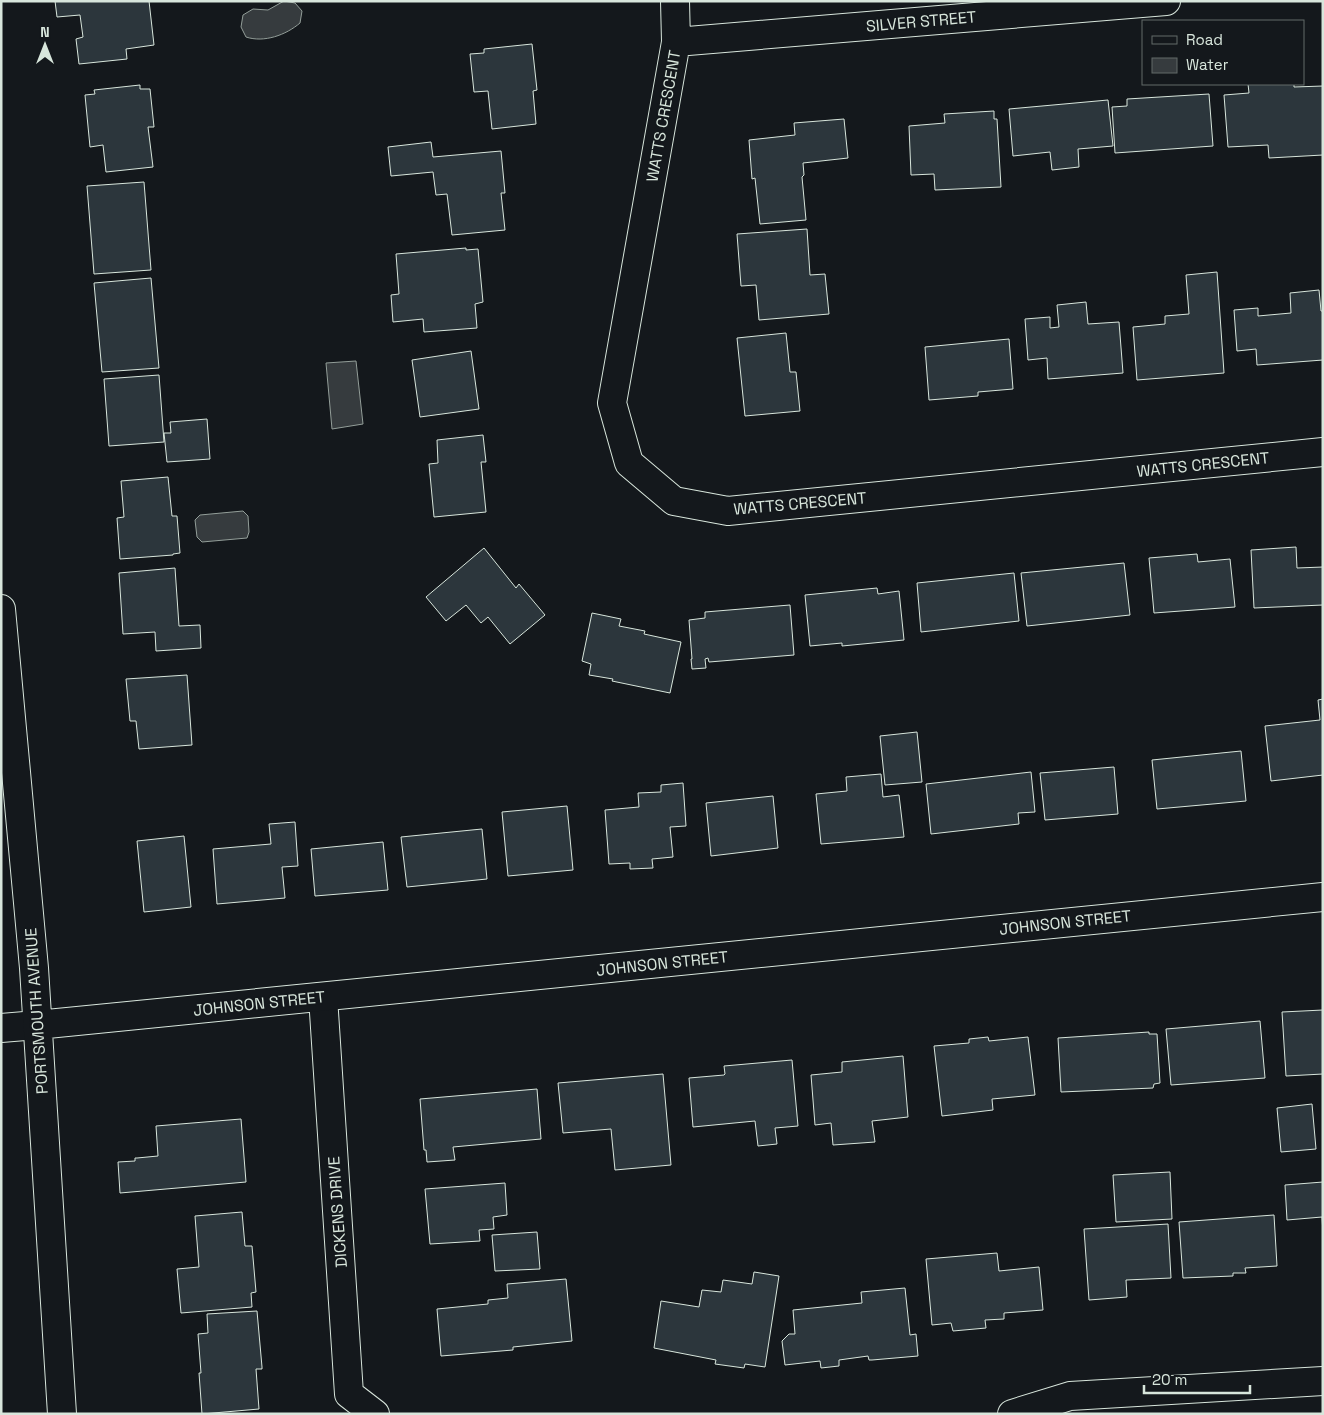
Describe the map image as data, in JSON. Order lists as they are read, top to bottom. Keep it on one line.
{"streets":{"street":["SILVER STREET","WATTS CRESCENT","JOHNSON STREET","PORTSMOUTH AVENUE","DICKENS DRIVE"]},"crossings":[["SILVER STREET","WATTS CRESCENT"],["JOHNSON STREET","PORTSMOUTH AVENUE"],["JOHNSON STREET","DICKENS DRIVE"]],"legend":["Road","Water"],"scale_bar":"20 m","north":"top"}
